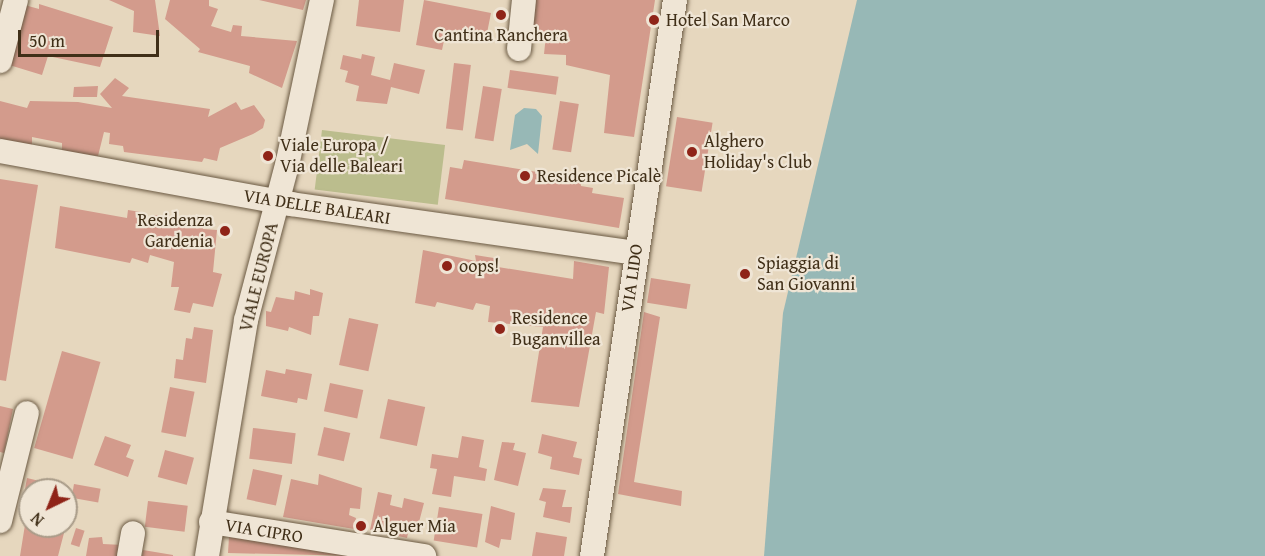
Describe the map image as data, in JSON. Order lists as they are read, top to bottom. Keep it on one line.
{"streets":{"street":["VIA DELLE BALEARI","VIALE EUROPA","VIA LIDO","VIA CIPRO"]},"crossings":[["VIA DELLE BALEARI","VIALE EUROPA"],["VIA DELLE BALEARI","VIA LIDO"],["VIALE EUROPA","VIA CIPRO"]],"places":["Cantina Ranchera","Hotel San Marco","Alghero Holiday's Club","Viale Europa / Via delle Baleari","Residence Picalè","Residenza Gardenia","oops!","Spiaggia di San Giovanni","Residence Buganvillea","Alguer Mia"],"scale_bar":"50 m","north":"bottom left"}
